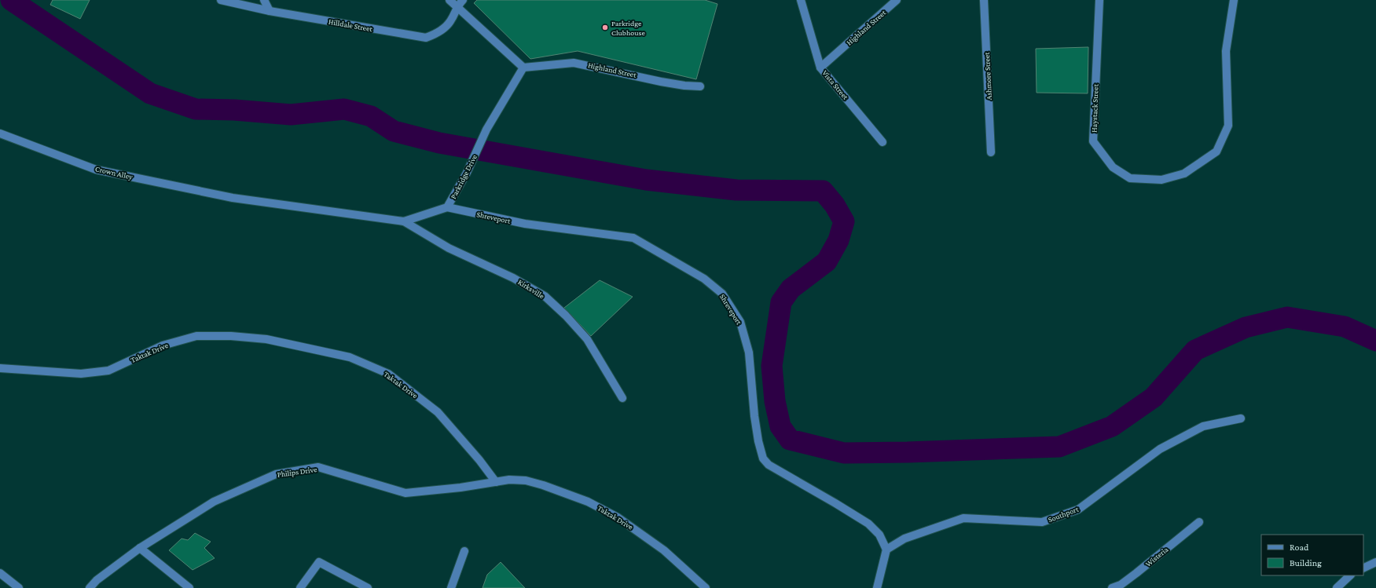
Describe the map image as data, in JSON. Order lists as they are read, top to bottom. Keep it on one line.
{"streets":{"street":["Hilldale Street","Highland Street","Ashmore Street","Vista Street","Haystack Street","Crown Alley","Parkridge Drive","Shreveport","Kirksville","Taktak Drive","Philips Drive","Southport","Wisteria"]},"crossings":[["Highland Street","Vista Street"],["Highland Street","Parkridge Drive"],["Crown Alley","Parkridge Drive"],["Parkridge Drive","Shreveport"],["Parkridge Drive","Kirksville"],["Shreveport","Southport"],["Taktak Drive","Philips Drive"]],"places":["Parkridge Clubhouse"],"legend":["Road","Building"]}
